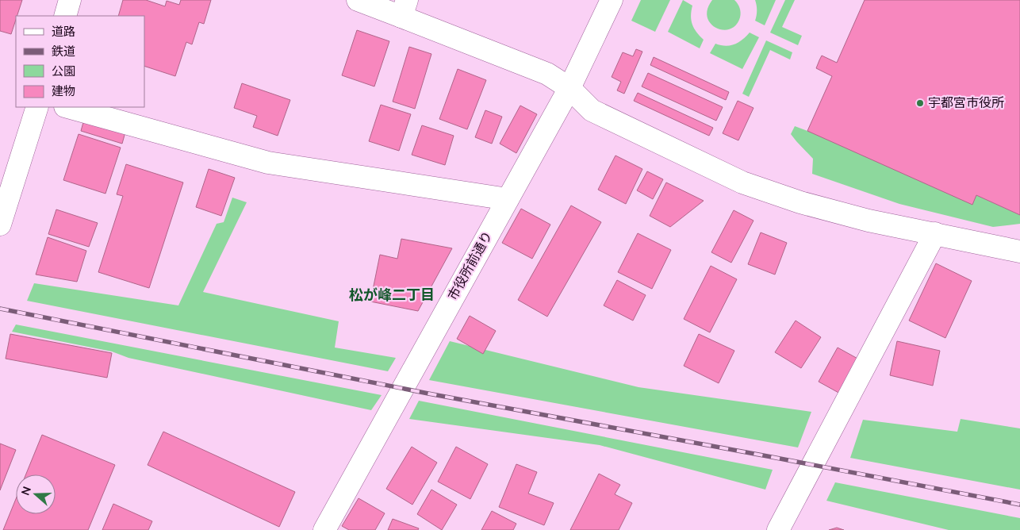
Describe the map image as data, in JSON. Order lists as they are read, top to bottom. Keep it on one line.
{"streets":{"street":["市役所前通り"]},"districts":["松が峰二丁目"],"places":["宇都宮市役所"],"legend":["道路","鉄道","公園","建物"],"north":"left"}
